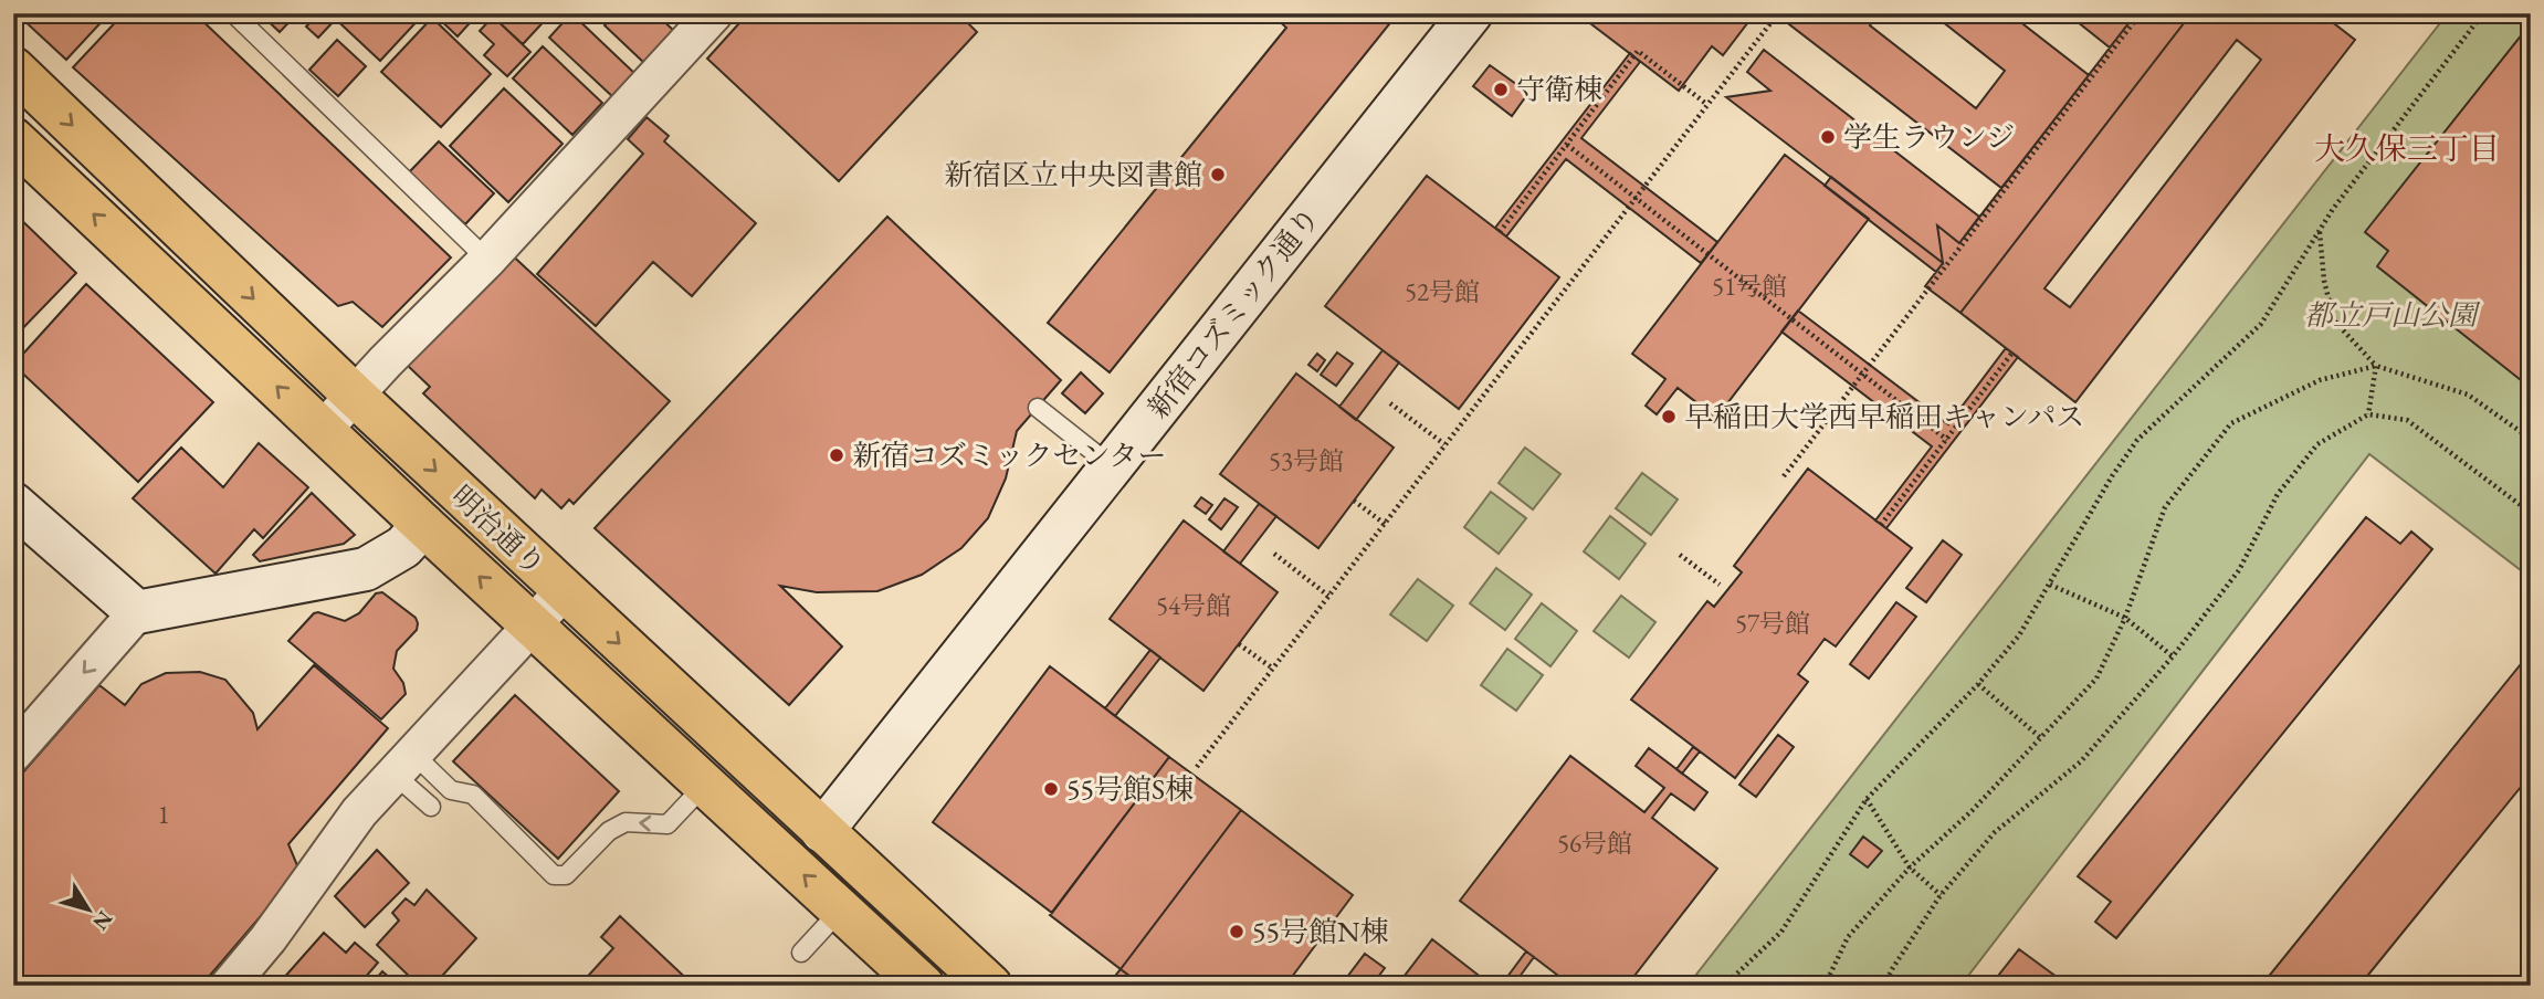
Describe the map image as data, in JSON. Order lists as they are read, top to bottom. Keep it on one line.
{"streets":{"main road":["明治通り"],"street":["新宿コズミック通り"]},"crossings":[["新宿コズミック通り","明治通り"]],"districts":["大久保三丁目"],"parks":["都立戸山公園"],"places":["守衛棟","学生ラウンジ","新宿区立中央図書館","早稲田大学西早稲田キャンパス","新宿コズミックセンター","55号館S棟","55号館N棟"],"house_numbers":["51号館","52号館","53号館","54号館","57号館","1","56号館"],"north":"bottom right"}
